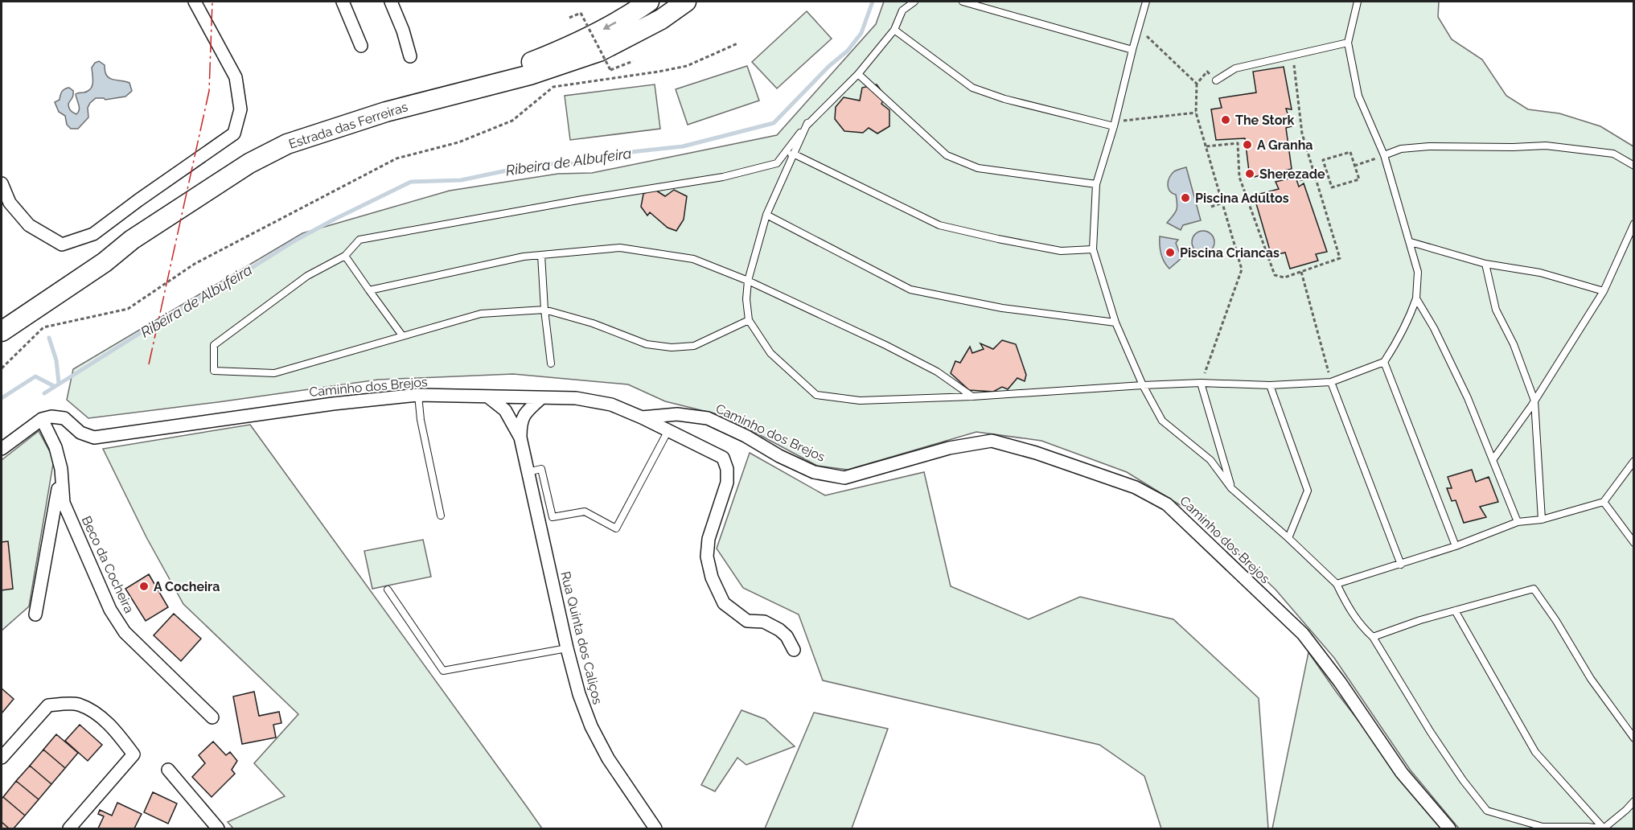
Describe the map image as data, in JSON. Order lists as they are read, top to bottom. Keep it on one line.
{"streets":{"main road":["Estrada das Ferreiras"],"street":["Caminho dos Brejos","Beco da Cocheira","Rua Quinta dos Caliços"]},"crossings":[["Caminho dos Brejos","Beco da Cocheira"]],"water":["Ribeira de Albufeira"],"places":["The Stork","A Granha","Sherezade","Piscina Adultos","Piscina Criancas","A Cocheira"]}
